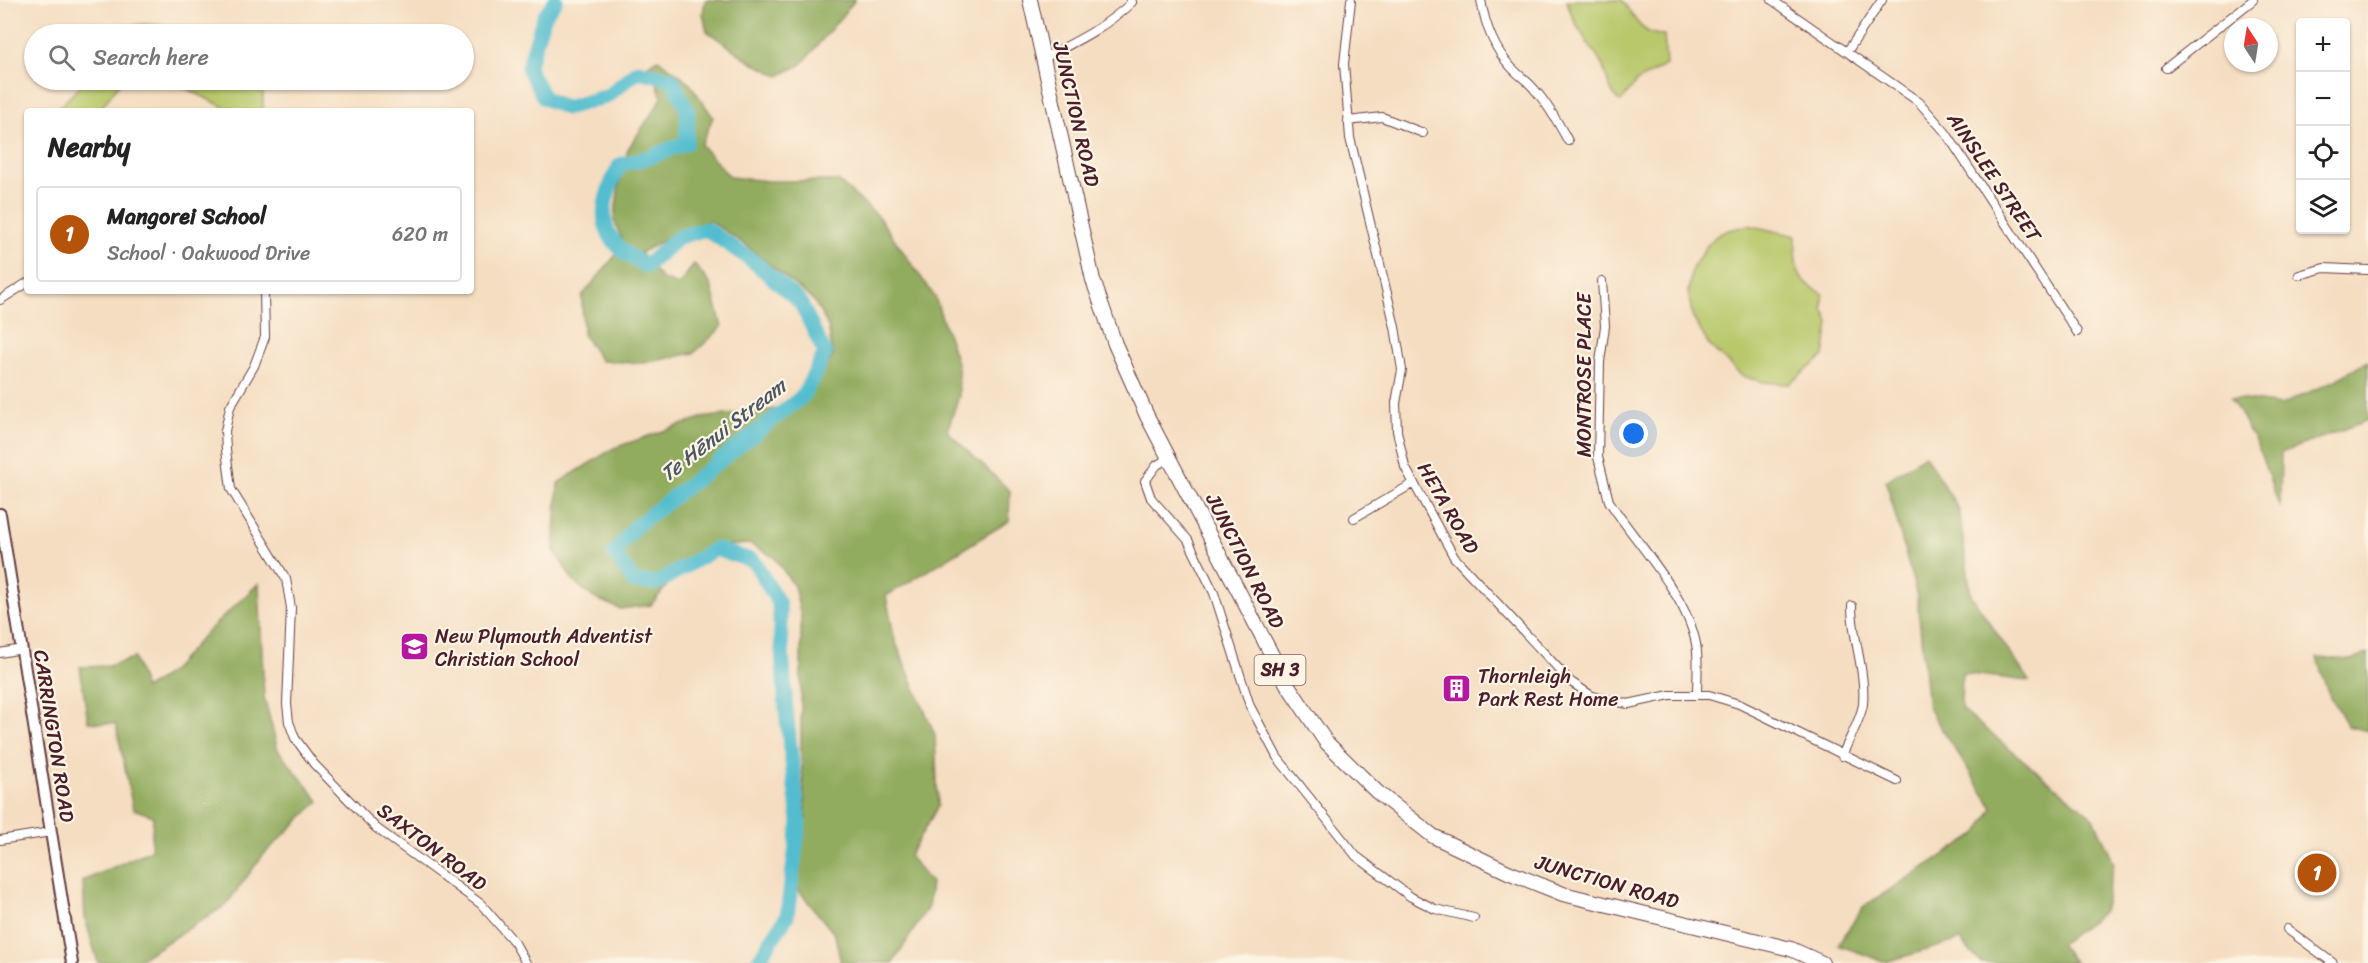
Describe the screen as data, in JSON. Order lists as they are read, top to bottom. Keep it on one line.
{"streets":{"highway":["JUNCTION ROAD","SH 3"],"street":["AINSLEE STREET","MONTROSE PLACE","HETA ROAD","CARRINGTON ROAD","SAXTON ROAD"]},"crossings":[["MONTROSE PLACE","HETA ROAD"]],"water":["Te Hēnui Stream"],"places":{"school or university":["New Plymouth Adventist Christian School"],"building":["Thornleigh Park Rest Home"]},"north":"top","page":{"map_buttons":["+","−"],"search":"Search here","heading":"Nearby","list":[{"mark":"1","name":"Mangorei School","note":"School · Oakwood Drive","value":"620 m"}],"pins":"1"}}
